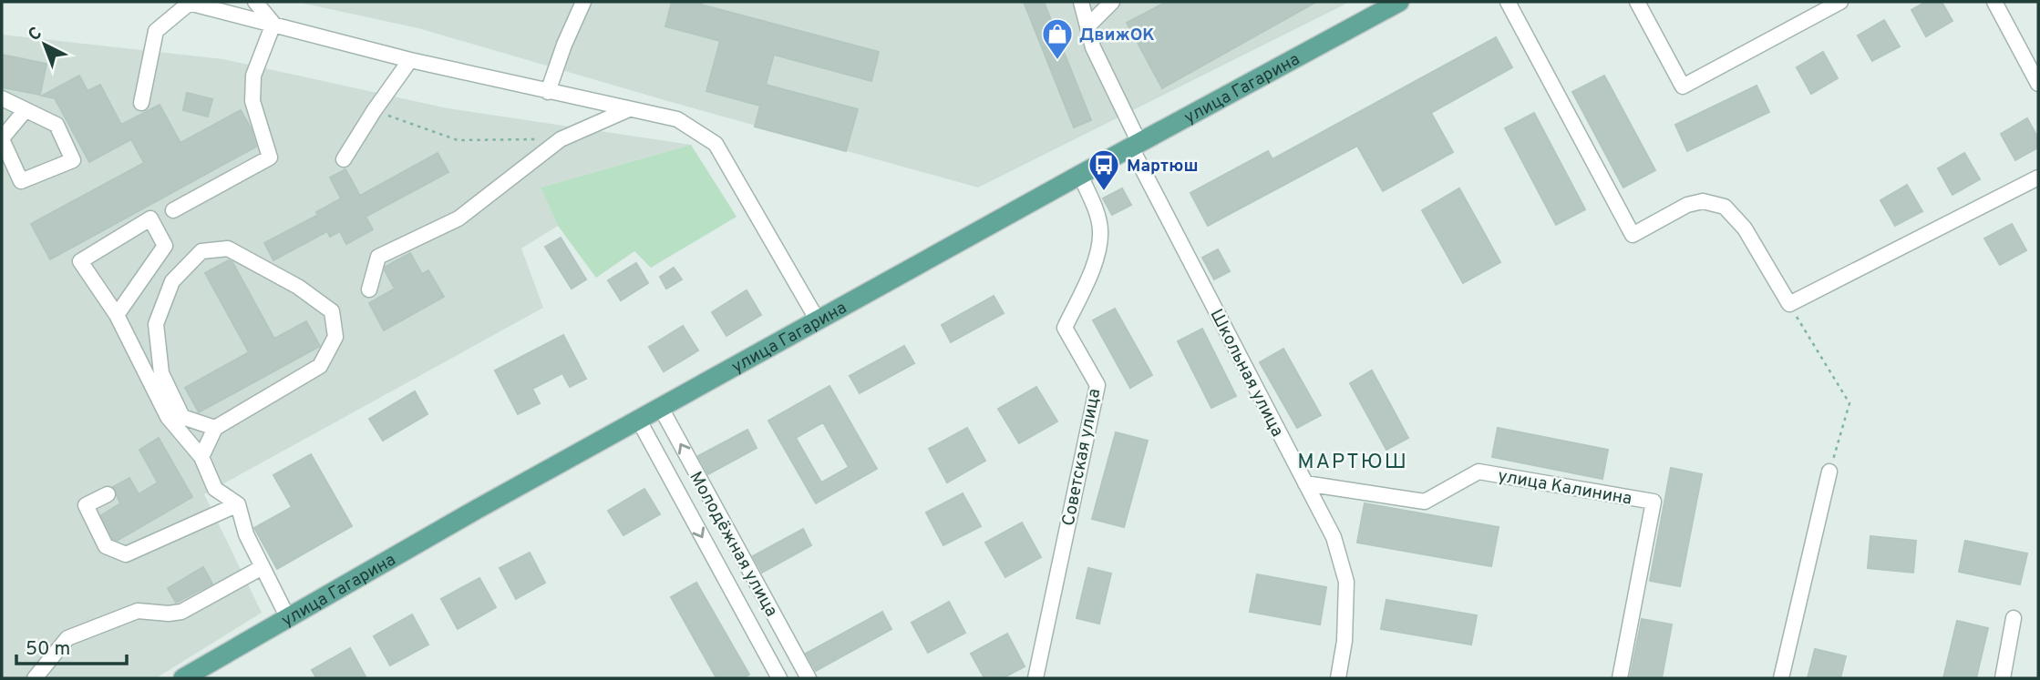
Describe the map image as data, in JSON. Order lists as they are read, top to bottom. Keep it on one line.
{"streets":{"main road":["улица Гагарина"],"street":["Школьная улица","Советская улица","улица Калинина","Молодёжная улица"]},"crossings":[["улица Гагарина","Школьная улица"],["улица Гагарина","Советская улица"],["улица Гагарина","Молодёжная улица"],["Школьная улица","улица Калинина"]],"districts":["МАРТЮШ"],"places":{"shop":["ДвижОК"],"bus stop":["Мартюш"]},"scale_bar":"50 m","north":"top left"}
